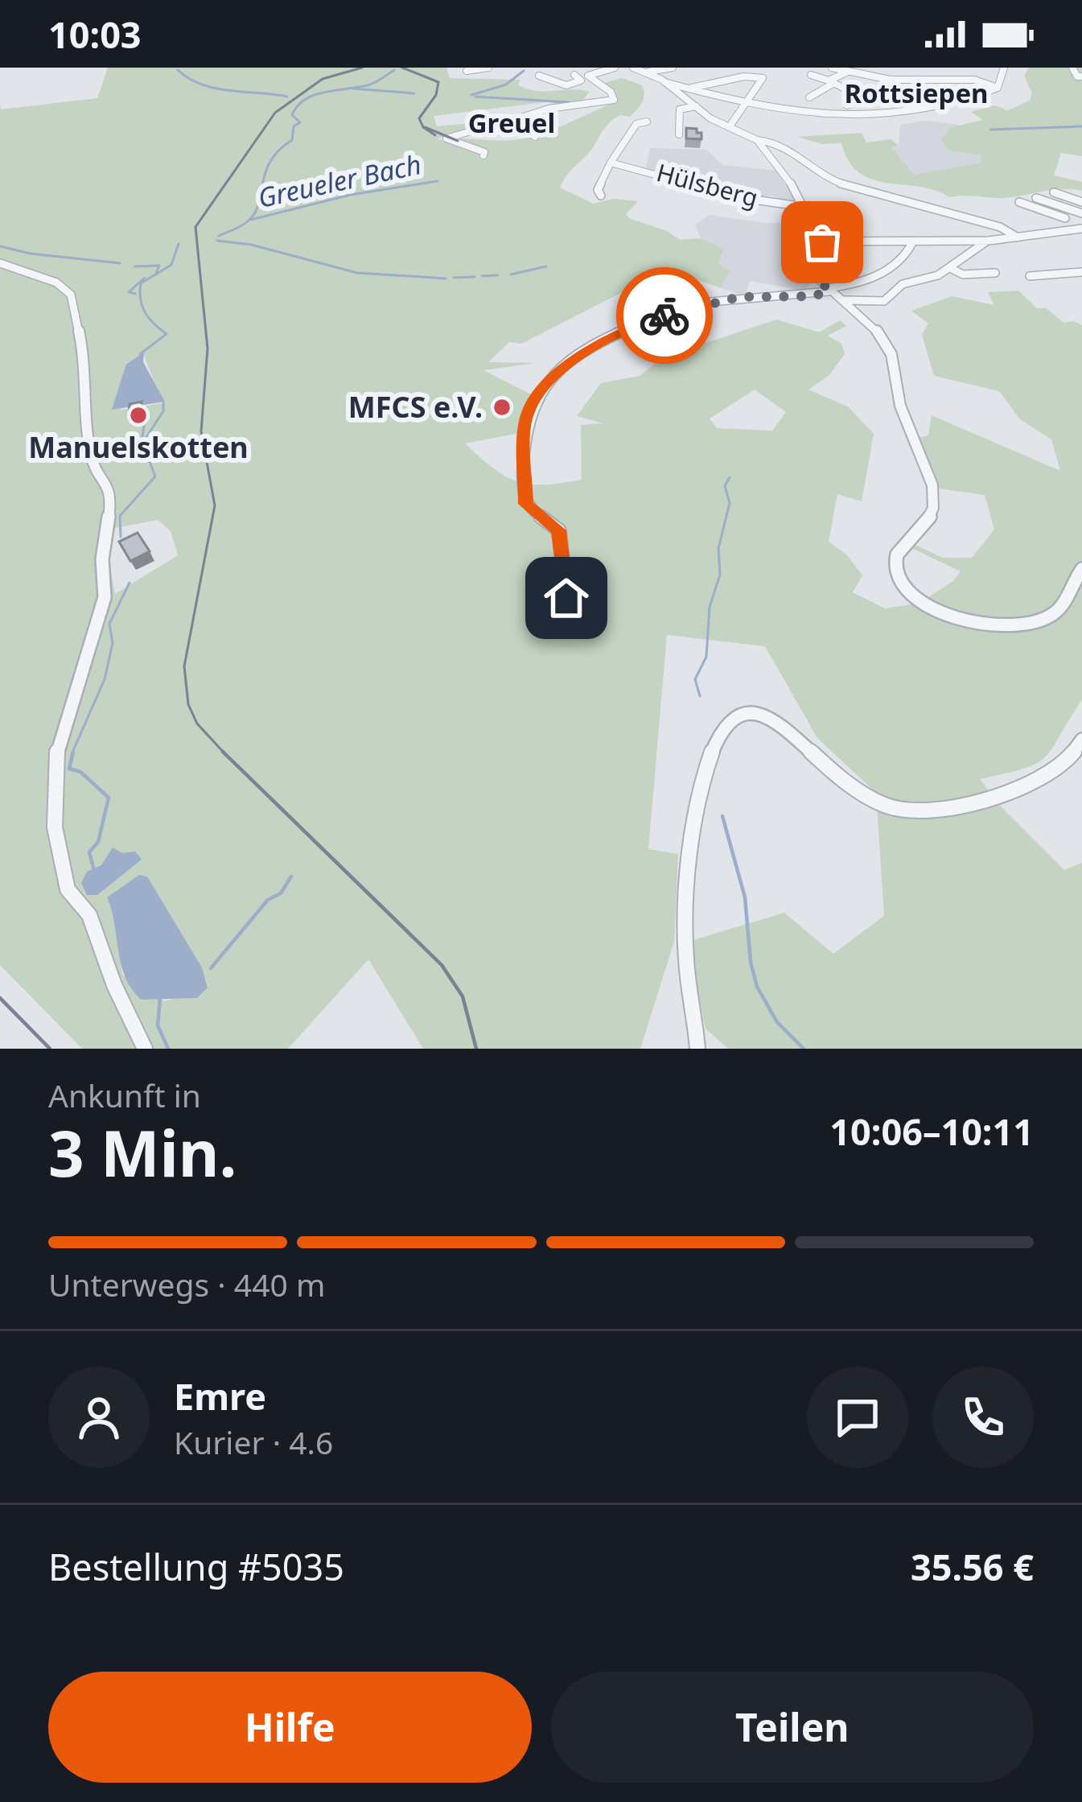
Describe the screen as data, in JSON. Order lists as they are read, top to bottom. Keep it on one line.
{"streets":{"street":["Hülsberg"]},"districts":["Rottsiepen","Greuel"],"water":["Greueler Bach"],"places":["MFCS e.V.","Manuelskotten"],"page":{"status":"10:03","heading":["3 Min.","Ankunft in","10:06–10:11"],"panel":["Emre","Kurier · 4.6","Bestellung #5035","35.56 €"],"bar":"Unterwegs · 440 m","buttons":["Hilfe","Teilen"]}}
